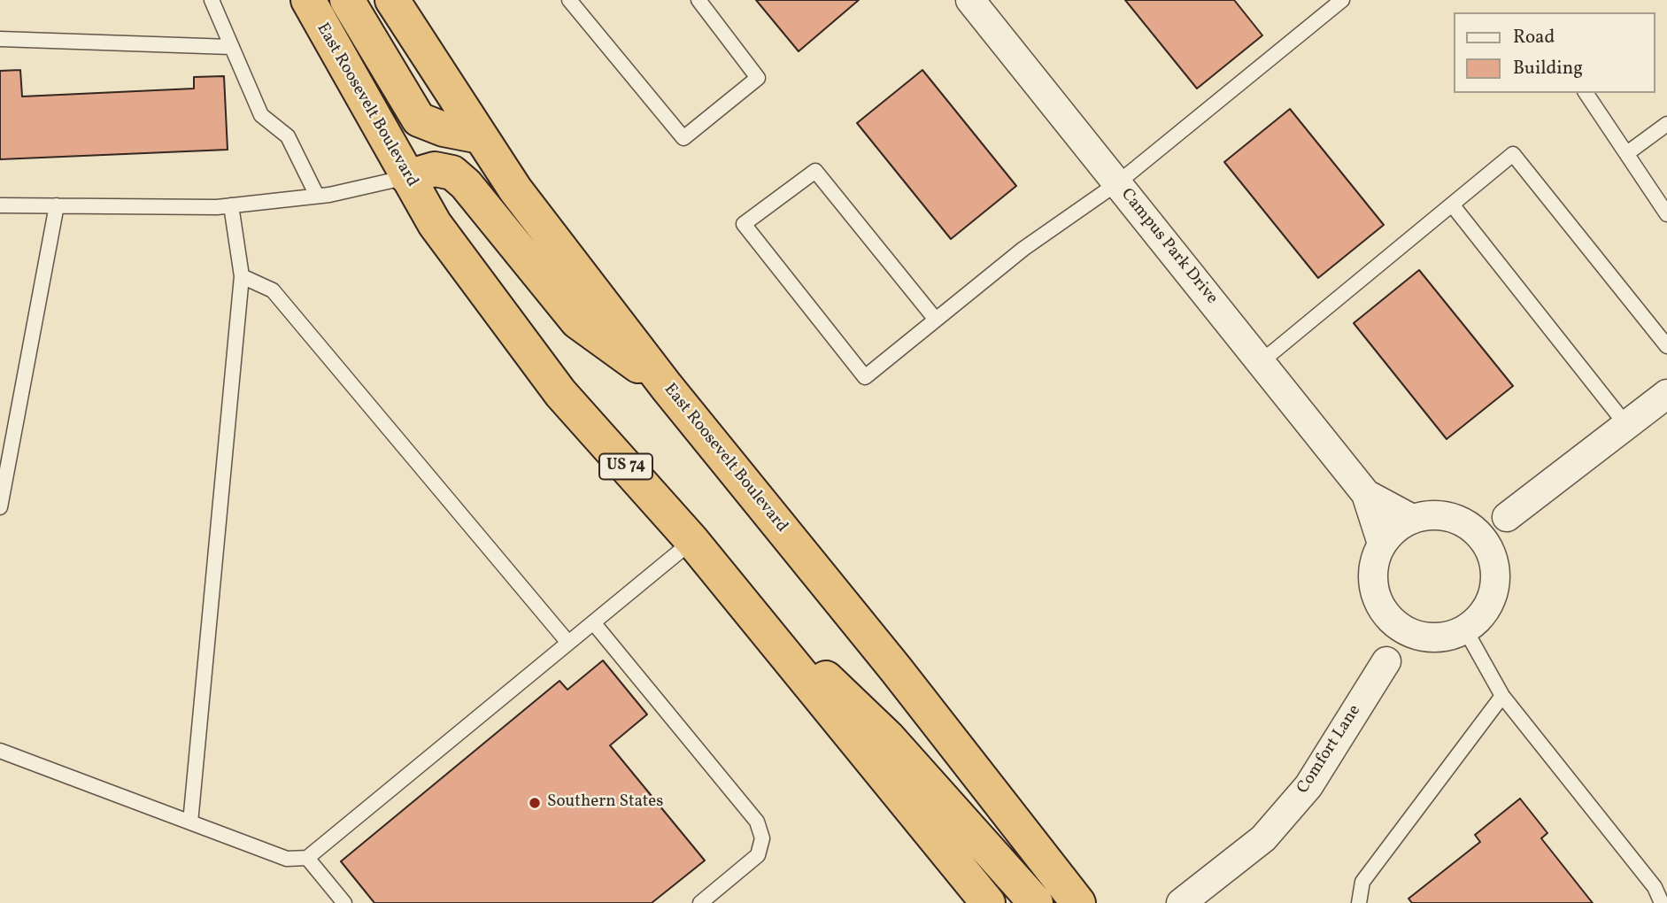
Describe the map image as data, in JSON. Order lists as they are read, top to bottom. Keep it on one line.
{"streets":{"highway":["East Roosevelt Boulevard","US 74"],"street":["Campus Park Drive","Comfort Lane"]},"crossings":[["Campus Park Drive","Comfort Lane"]],"places":["Southern States"],"legend":["Road","Building"]}
